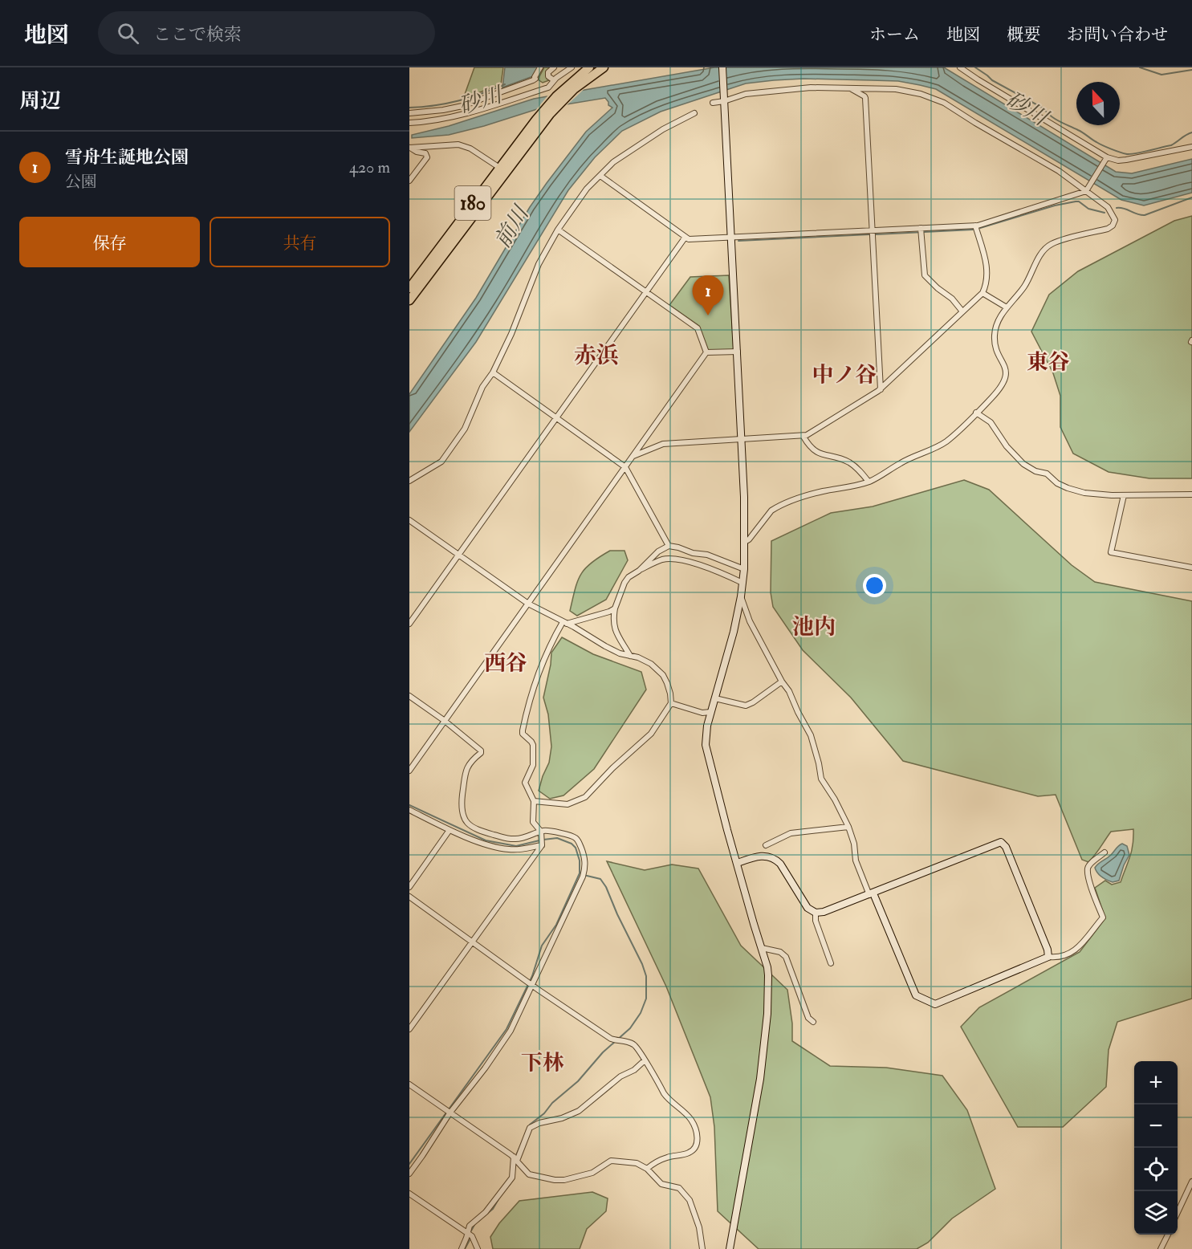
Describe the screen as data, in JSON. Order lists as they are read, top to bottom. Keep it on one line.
{"streets":{"highway":["180"]},"districts":["赤浜","東谷","中ノ谷","池内","西谷","下林"],"water":["砂川","前川"],"north":"top","page":{"header":"地図","search":"ここで検索","nav":["ホーム","地図","概要","お問い合わせ"],"heading":"周辺","list":[{"mark":"1","name":"雪舟生誕地公園","note":"公園","value":"420 m"}],"buttons":["保存","共有"],"pins":"1","map_buttons":["+","−"]}}
